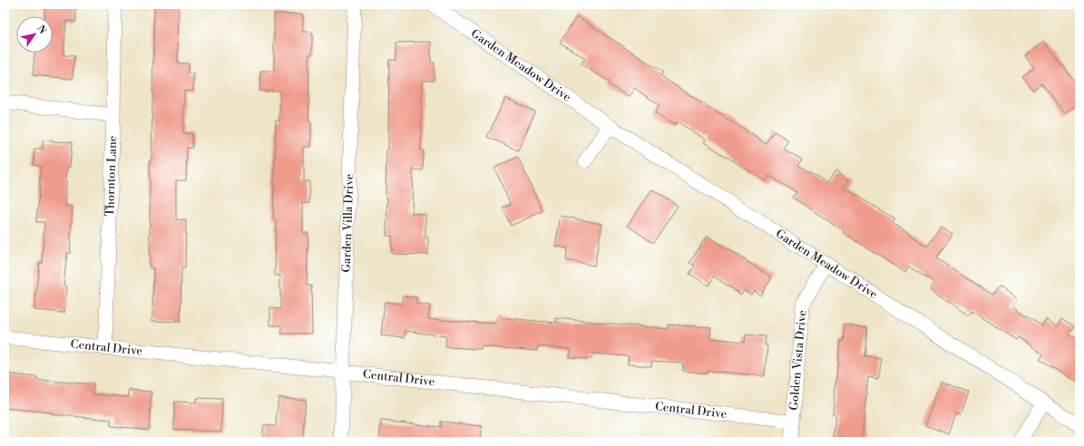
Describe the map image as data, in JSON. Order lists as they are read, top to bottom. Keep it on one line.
{"streets":{"street":["Garden Meadow Drive","Thornton Lane","Garden Villa Drive","Central Drive","Golden Vista Drive"]},"crossings":[["Garden Meadow Drive","Golden Vista Drive"],["Thornton Lane","Central Drive"],["Garden Villa Drive","Central Drive"],["Central Drive","Golden Vista Drive"]],"north":"top right"}
